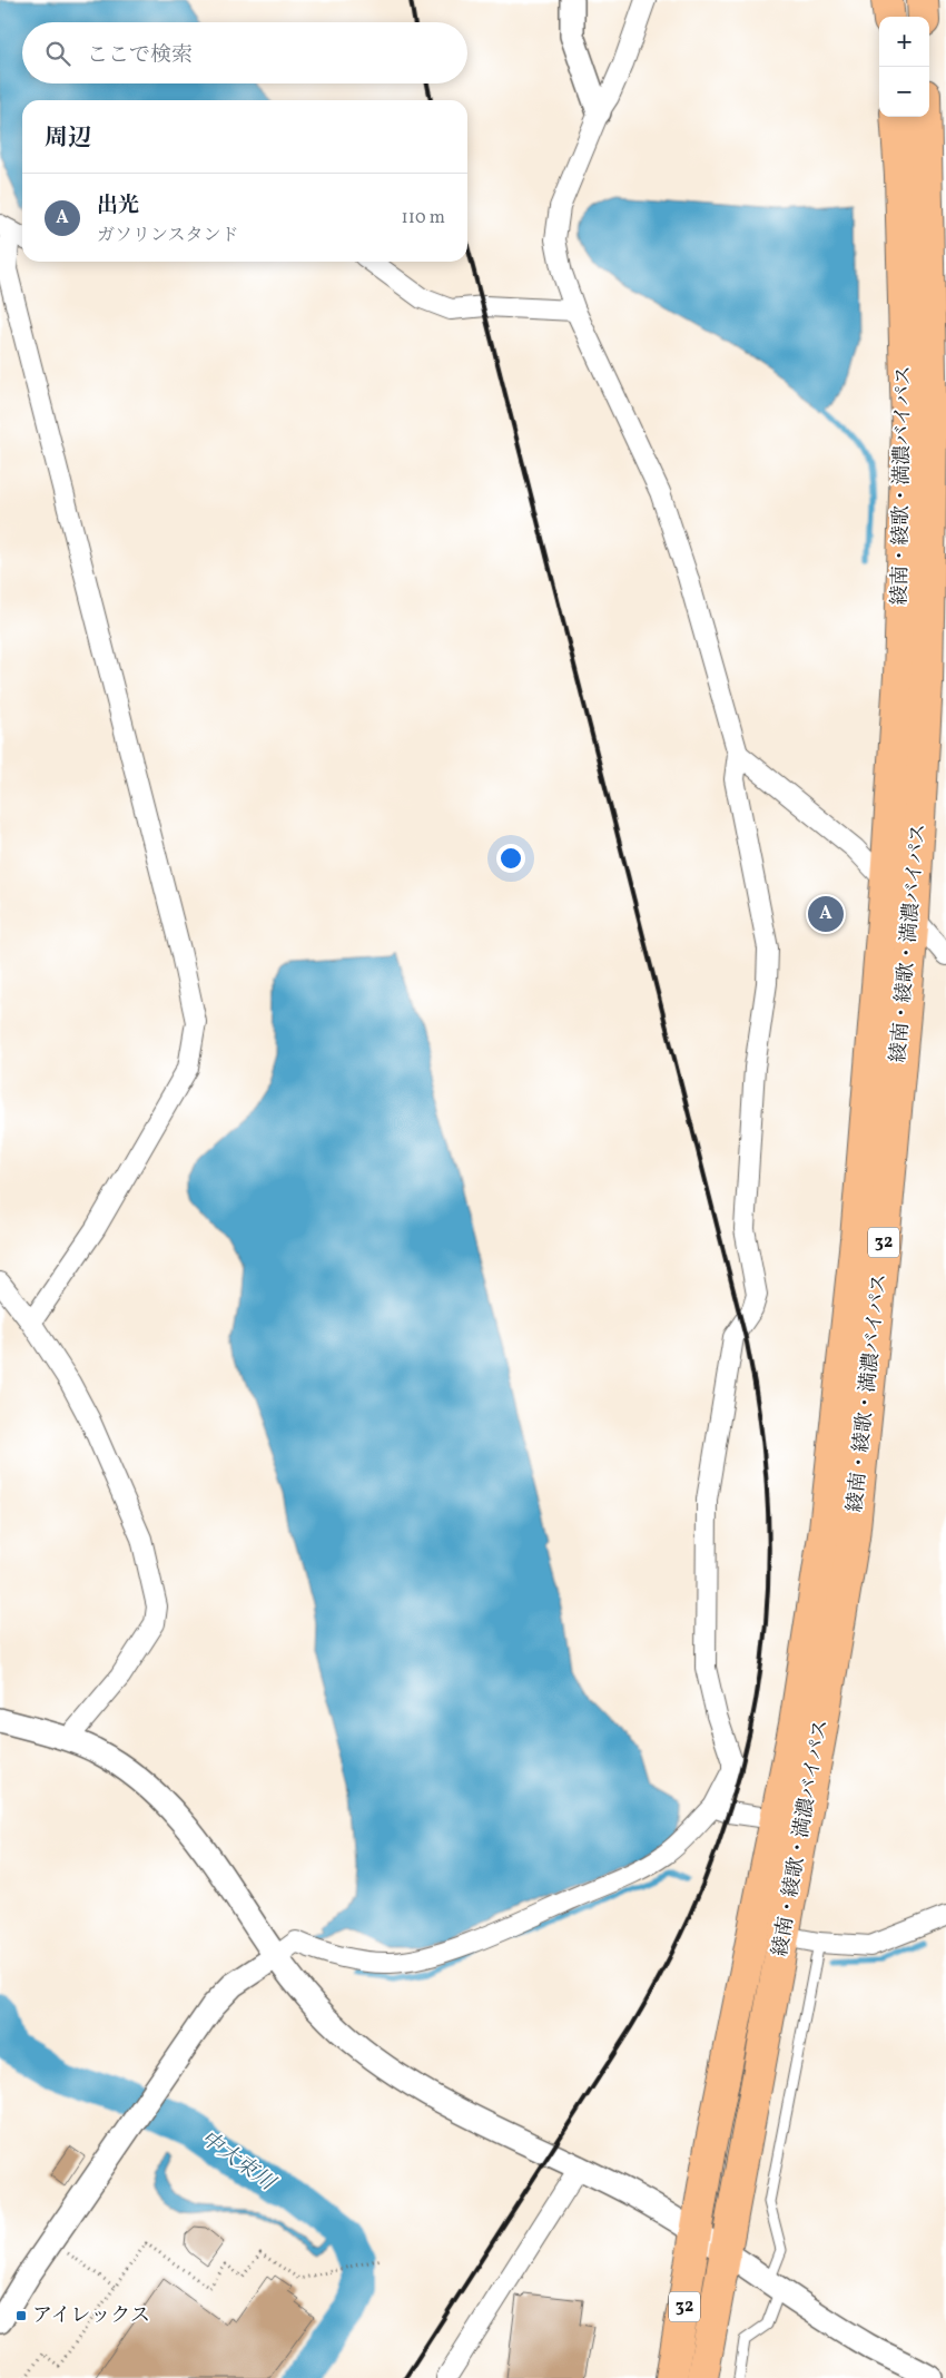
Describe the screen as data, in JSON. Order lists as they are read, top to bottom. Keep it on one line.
{"streets":{"highway":["綾南・綾歌・満濃バイパス","32"]},"water":["中大束川"],"places":{"transit":["アイレックス"]},"page":{"map_buttons":["+","−"],"search":"ここで検索","heading":"周辺","list":[{"mark":"A","name":"出光","note":"ガソリンスタンド","value":"110 m"}],"pins":"A"}}
